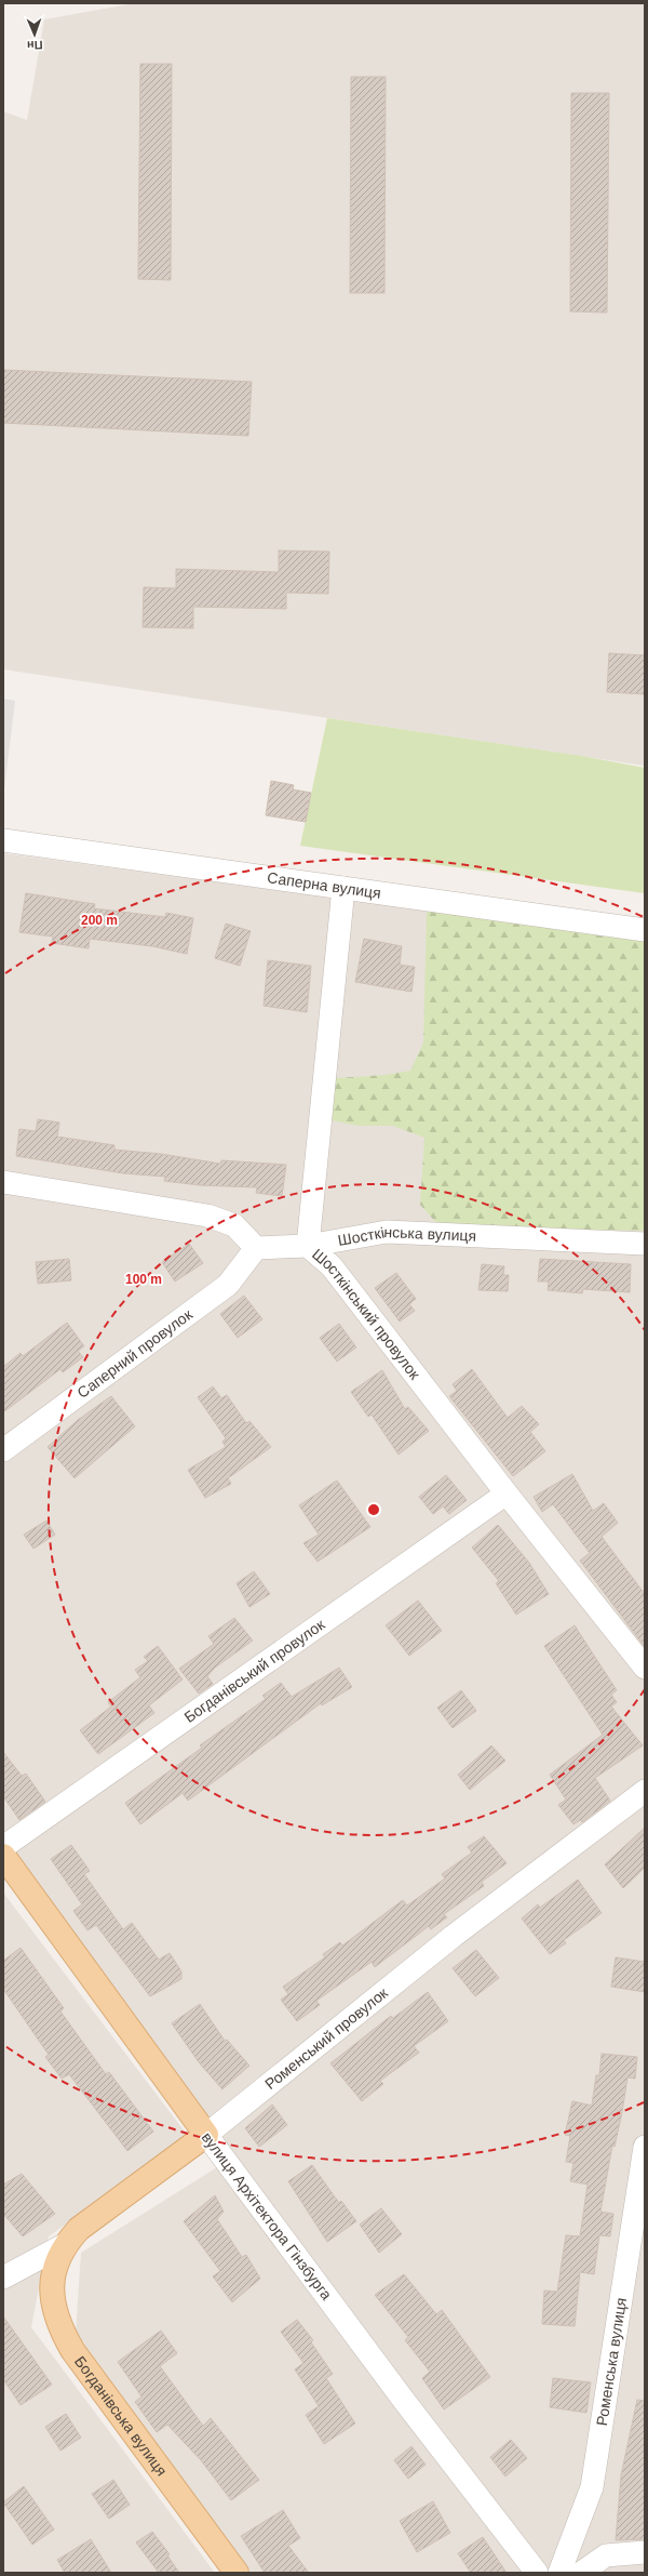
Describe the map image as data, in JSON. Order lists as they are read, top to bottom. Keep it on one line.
{"streets":{"main road":["Роменський провулок","вулиця Архітектора Гінзбурга","Богданівська вулиця"],"street":["Саперна вулиця","Шосткінська вулиця","Шосткінський провулок","Саперний провулок","Богданівський провулок","Роменська вулиця"]},"crossings":[["Саперна вулиця","Шосткінський провулок"],["Шосткінська вулиця","Шосткінський провулок"],["Шосткінська вулиця","Саперний провулок"],["Шосткінський провулок","Богданівський провулок"],["Роменський провулок","вулиця Архітектора Гінзбурга"],["Роменський провулок","Богданівська вулиця"]],"north":"bottom","rings":["200 m","100 m"]}
